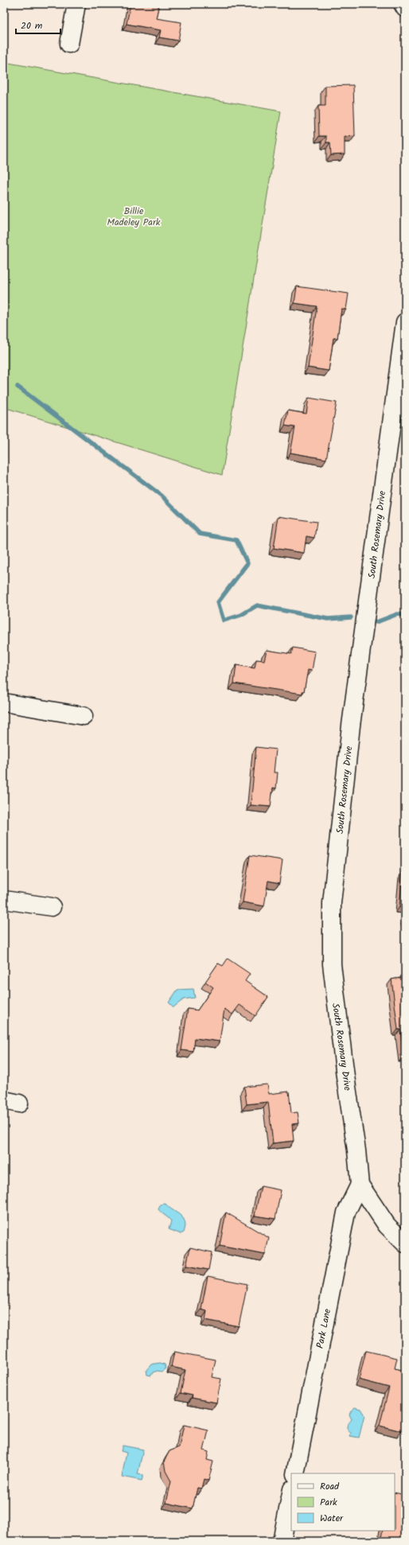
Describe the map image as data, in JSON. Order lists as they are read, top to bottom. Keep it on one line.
{"streets":{"street":["South Rosemary Drive","Park Lane"]},"crossings":[["South Rosemary Drive","Park Lane"]],"parks":["Billie Madeley Park"],"legend":["Road","Park","Water"],"scale_bar":"20 m"}
